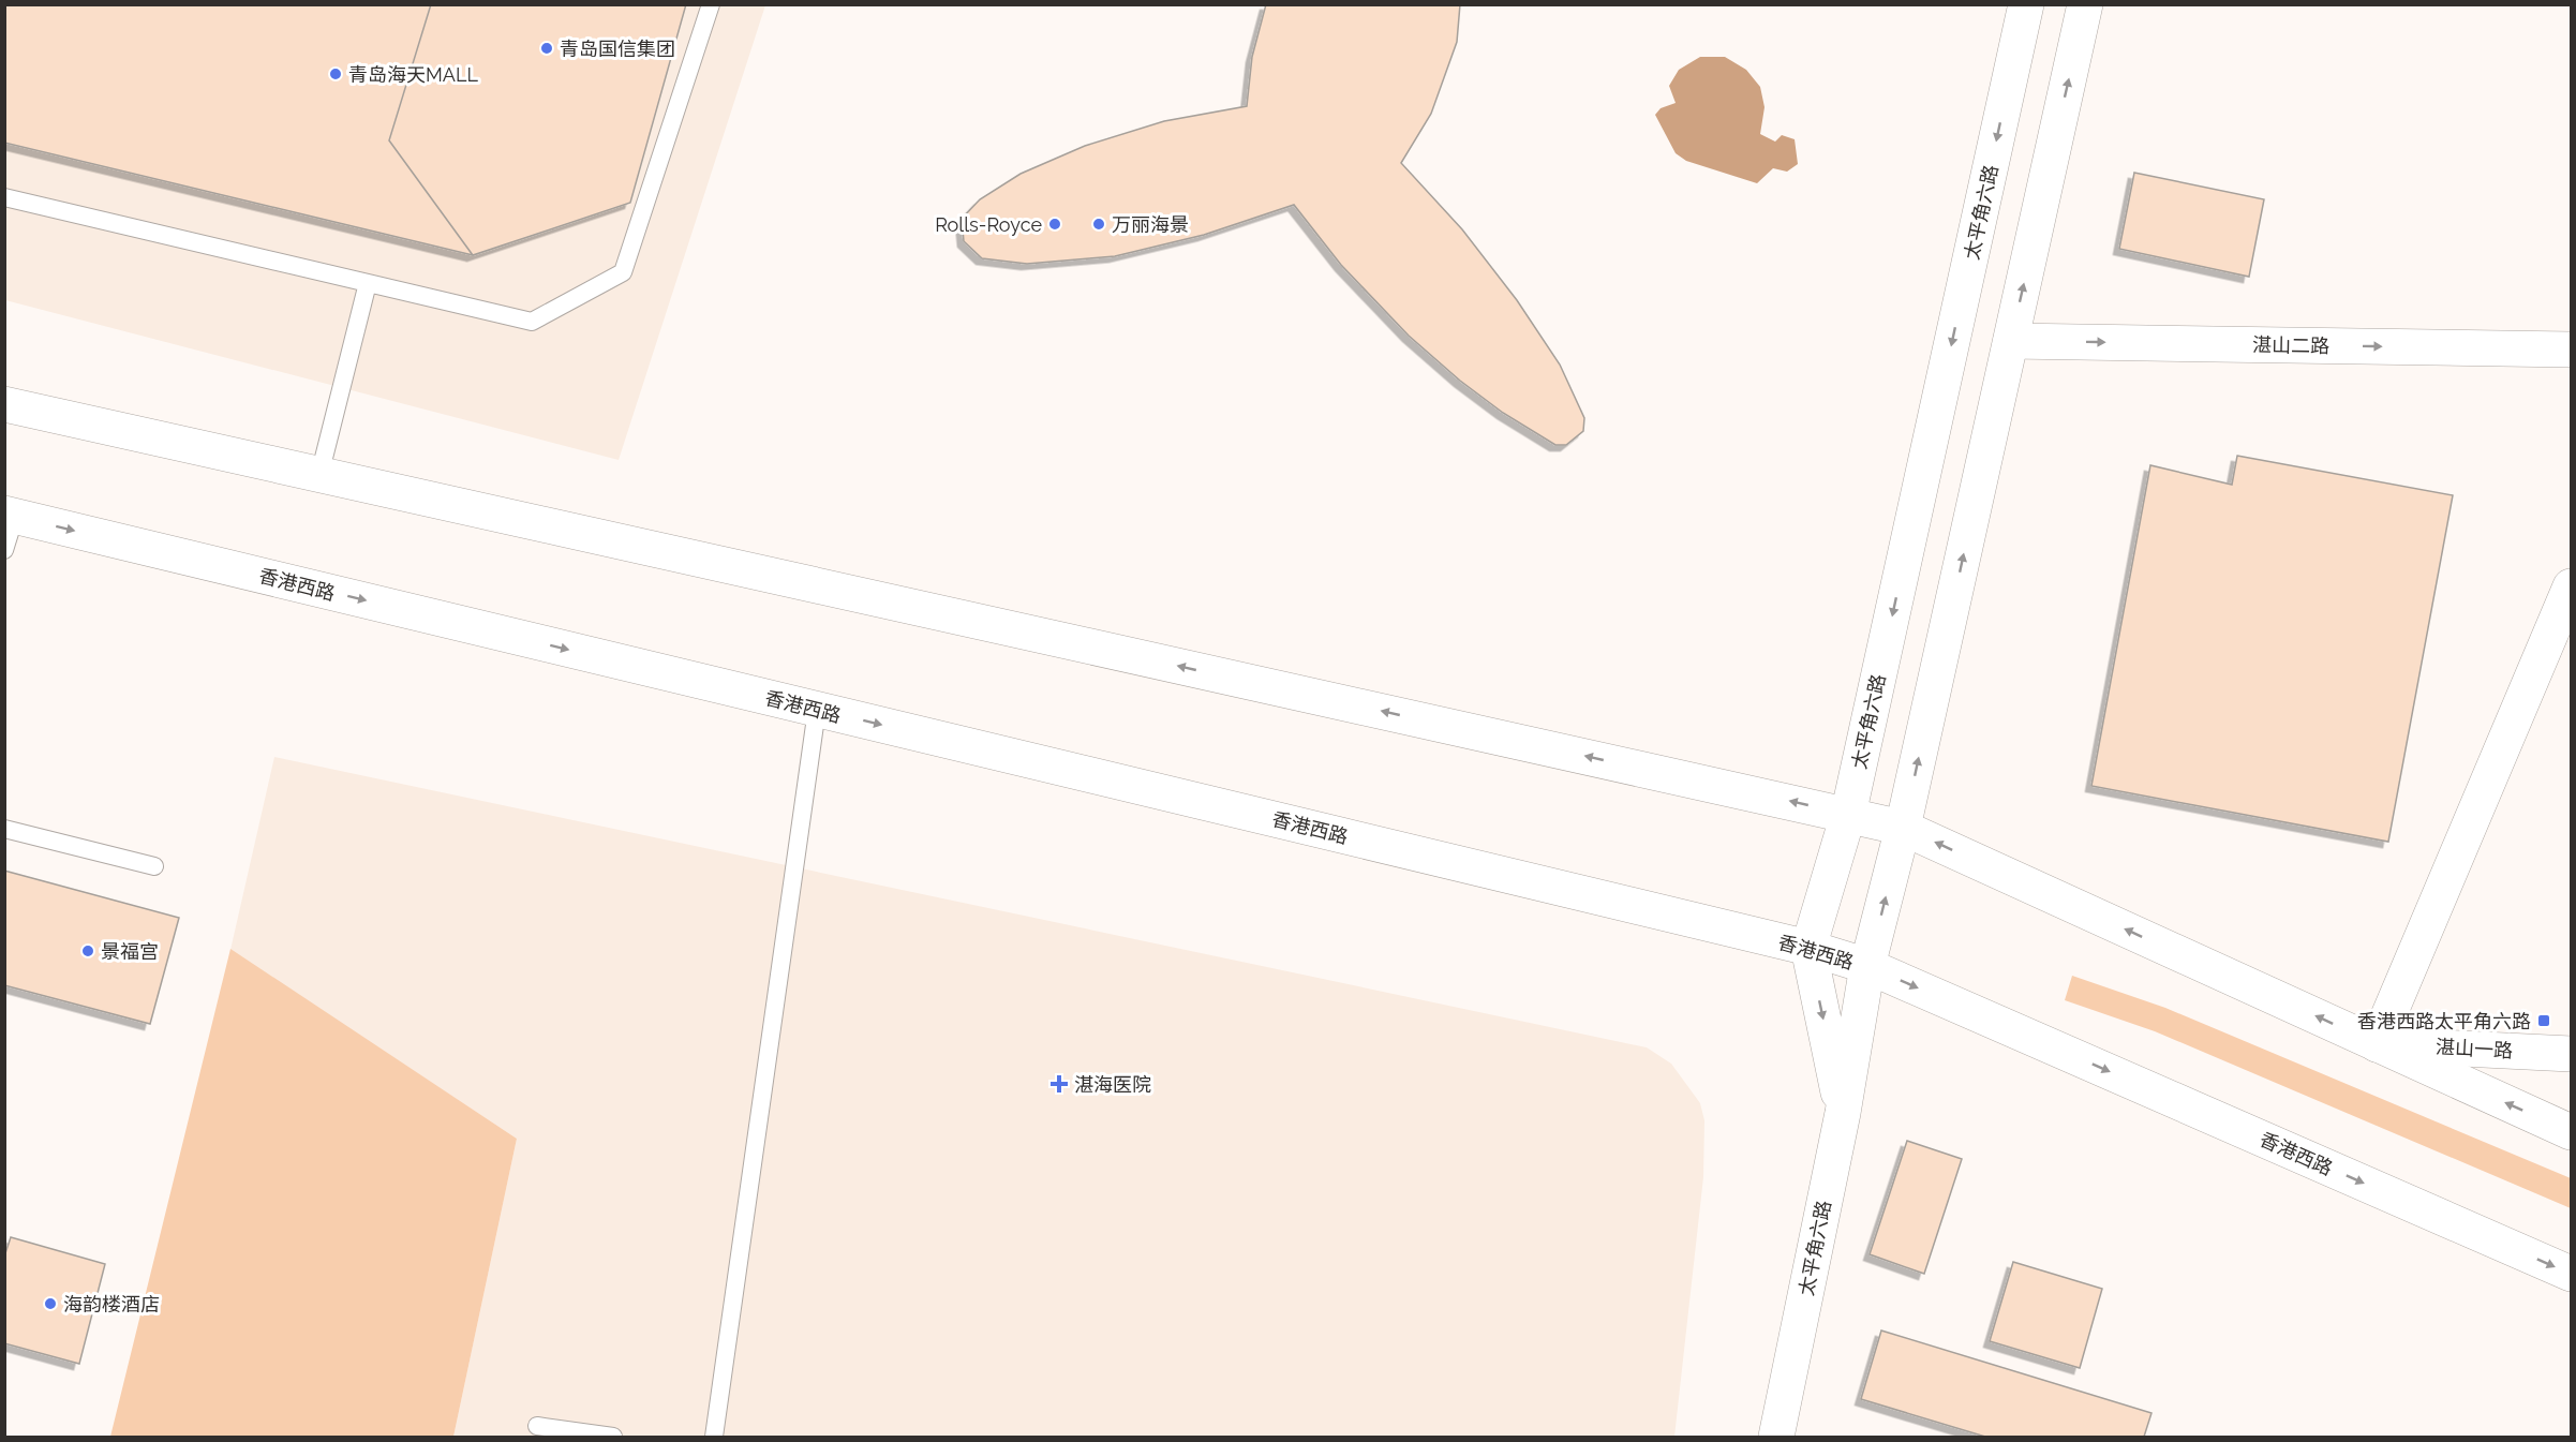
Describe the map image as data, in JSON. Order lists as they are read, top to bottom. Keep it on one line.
{"streets":{"main road":["太平角六路","湛山二路","香港西路","湛山一路"]},"crossings":[["太平角六路","香港西路"]],"one_way":["湛山二路"],"places":{"other":["青岛国信集团","青岛海天MALL","Rolls-Royce","万丽海景","景福宫","海韵楼酒店"],"transit":["香港西路太平角六路"],"health":["湛海医院"]}}
